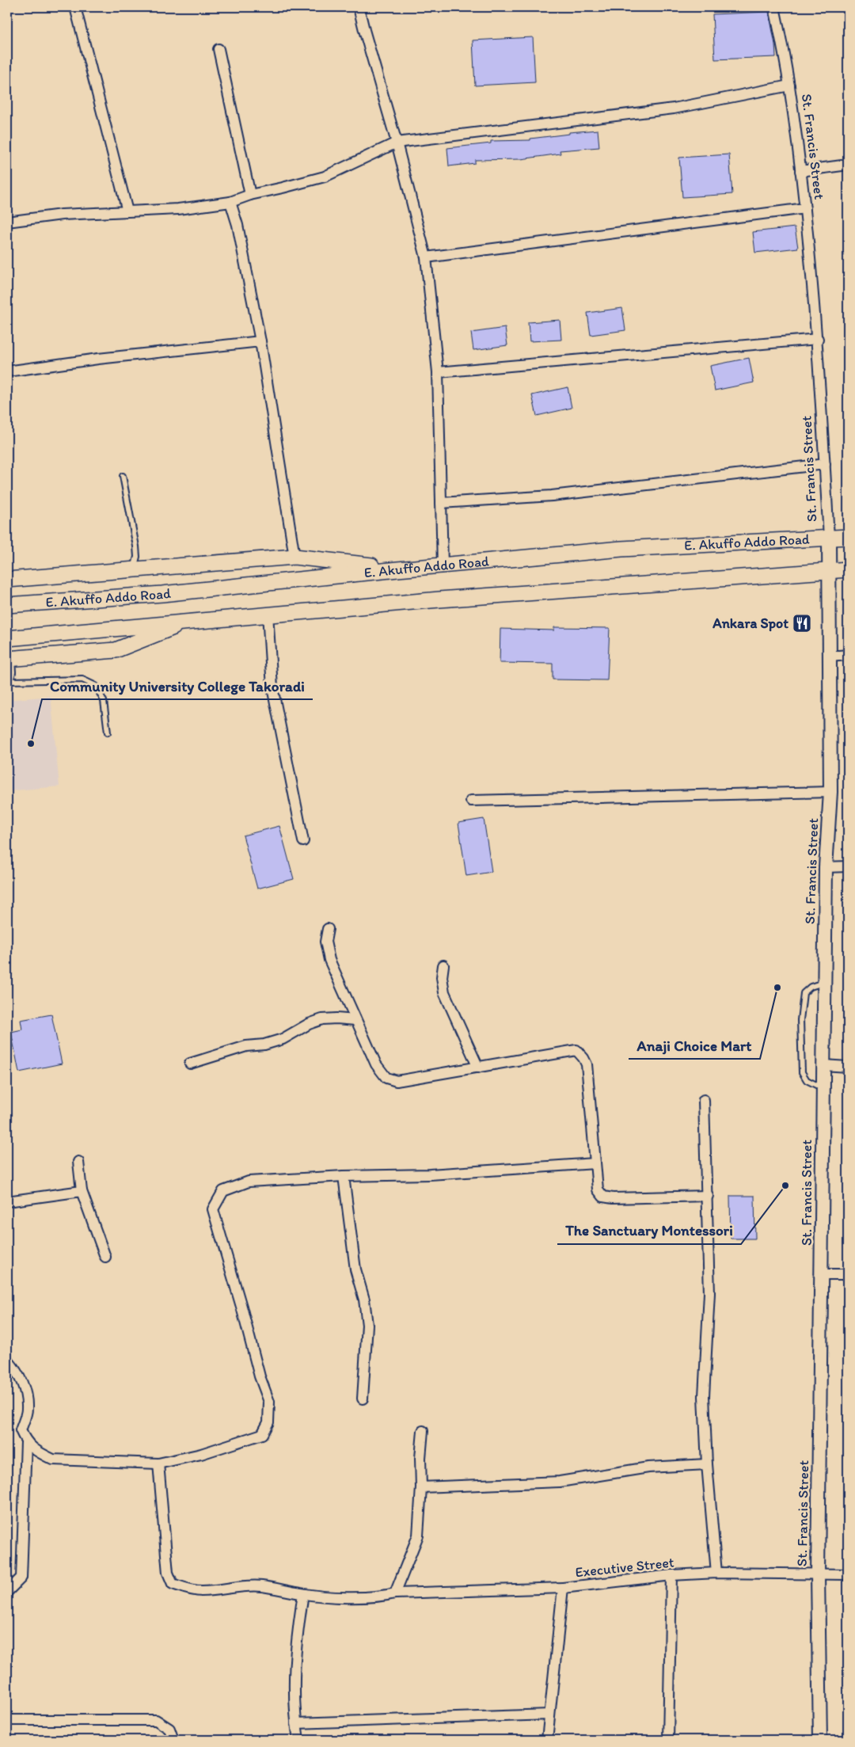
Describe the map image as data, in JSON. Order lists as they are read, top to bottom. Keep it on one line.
{"streets":{"main road":["E. Akuffo Addo Road"],"street":["St. Francis Street","Executive Street"]},"crossings":[["St. Francis Street","E. Akuffo Addo Road"],["St. Francis Street","Executive Street"]],"places":{"restaurant":["Ankara Spot"],"other":["Community University College Takoradi","Anaji Choice Mart","The Sanctuary Montessori"]}}
